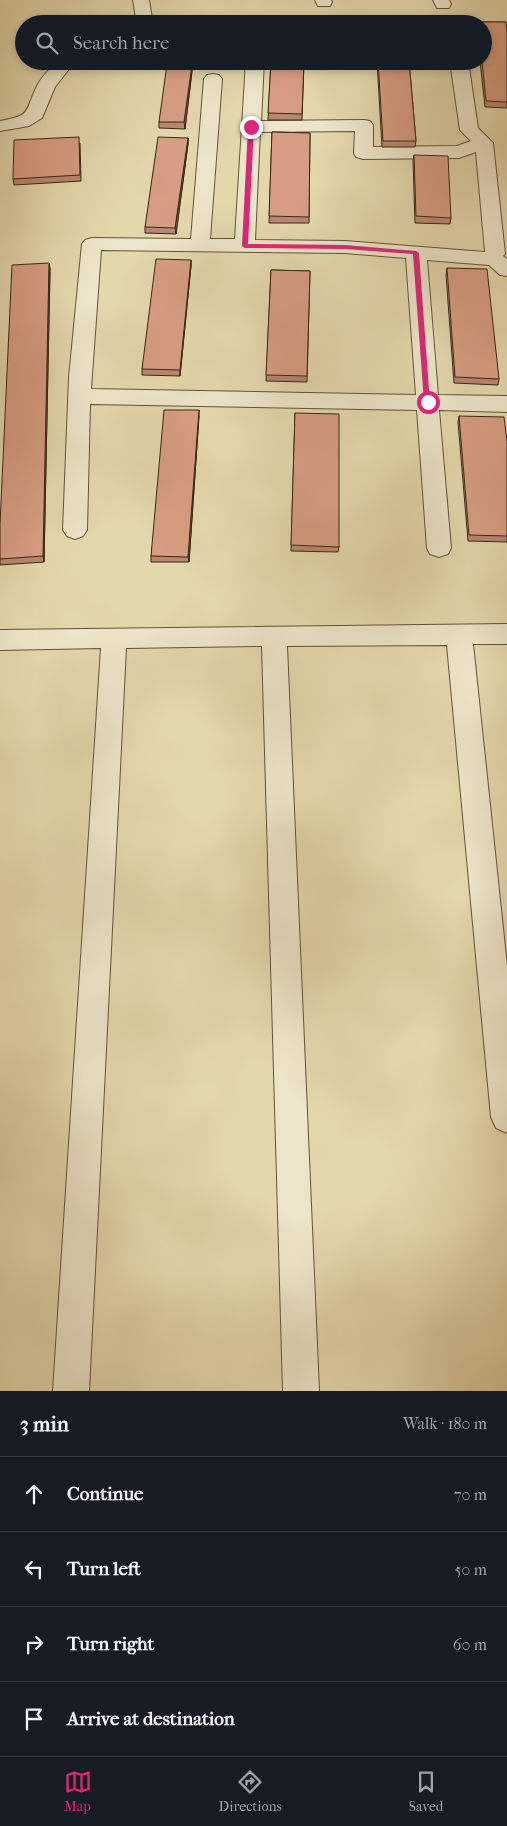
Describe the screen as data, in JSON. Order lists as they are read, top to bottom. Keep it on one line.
{"page":{"search":"Search here","heading":["3 min","Walk · 180 m"],"list":[["Continue","70 m"],["Turn left","50 m"],["Turn right","60 m"],"Arrive at destination"],"nav":["Map","Directions","Saved"]}}
